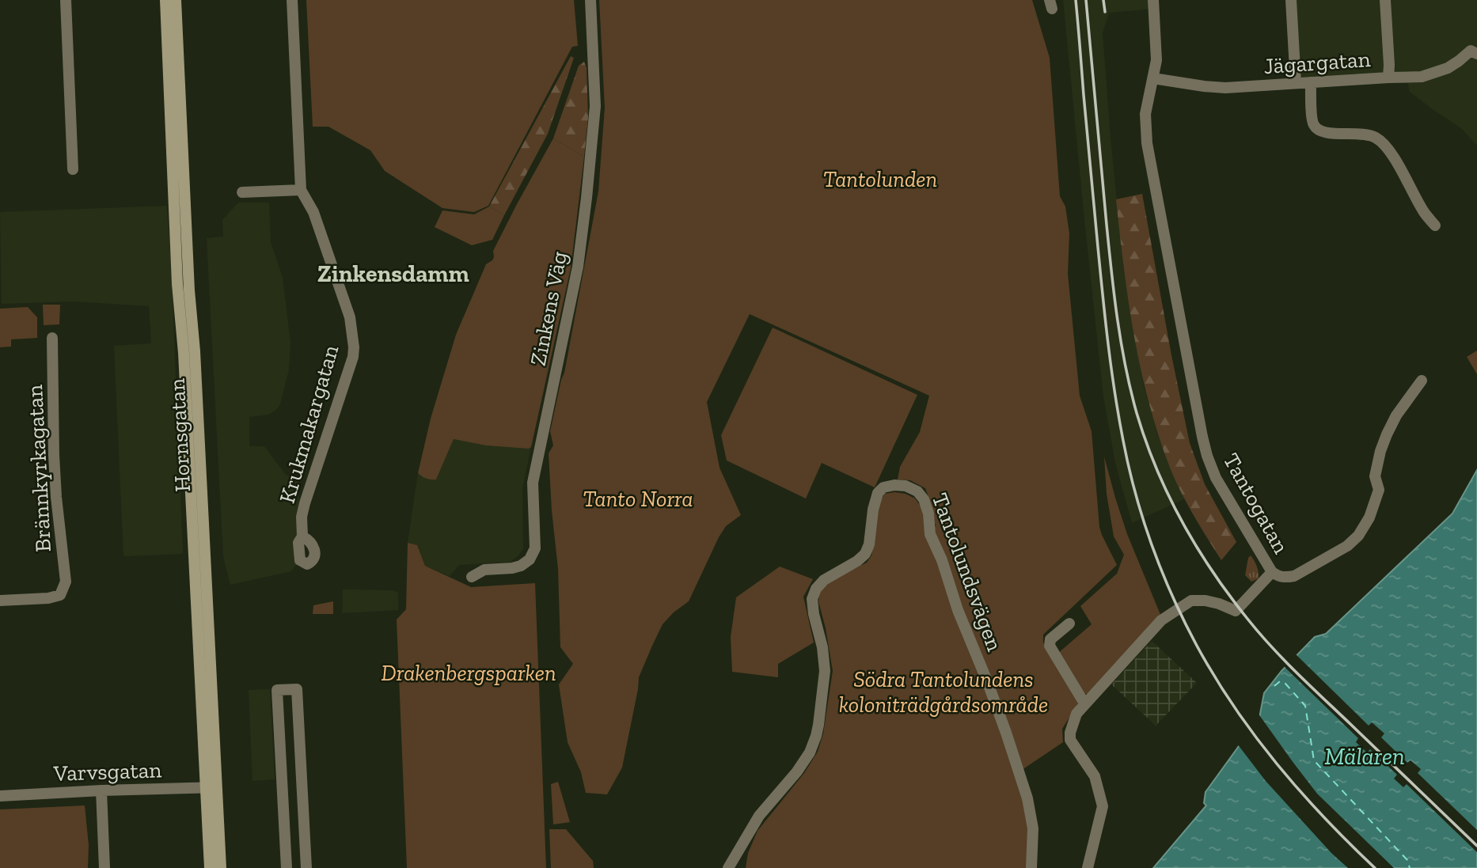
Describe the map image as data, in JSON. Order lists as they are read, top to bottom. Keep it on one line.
{"streets":{"main road":["Hornsgatan"],"street":["Jägargatan","Zinkens Väg","Krukmakargatan","Brännkyrkagatan","Tantogatan","Tantolundsvägen","Varvsgatan"]},"crossings":[["Jägargatan","Tantogatan"],["Hornsgatan","Varvsgatan"]],"districts":["Zinkensdamm"],"water":["Mälaren"],"parks":["Tantolunden","Tanto Norra","Drakenbergsparken","Södra Tantolundens koloniträdgårdsområde"]}
